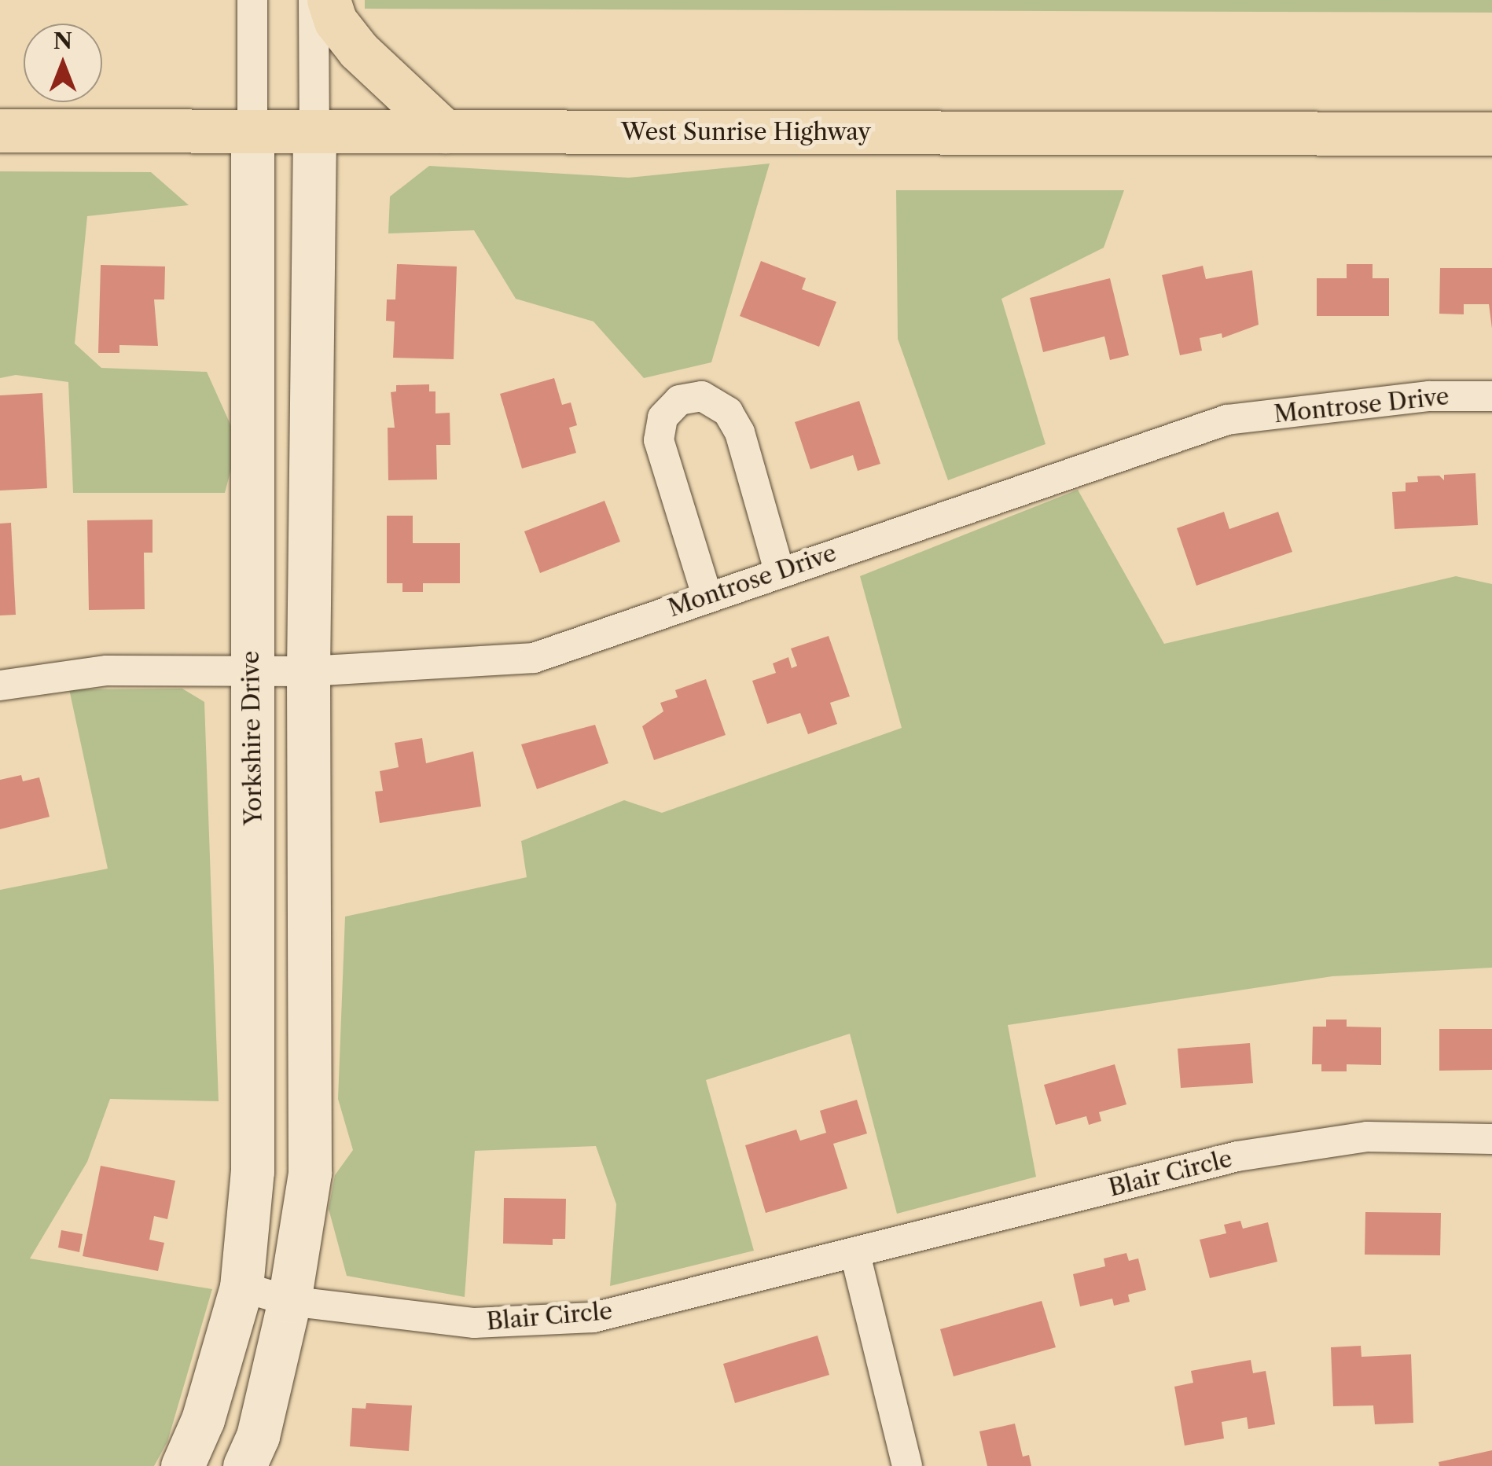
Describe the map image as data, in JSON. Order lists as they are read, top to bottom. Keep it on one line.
{"streets":{"main road":["West Sunrise Highway"],"street":["Montrose Drive","Yorkshire Drive","Blair Circle"]},"crossings":[["West Sunrise Highway","Yorkshire Drive"],["Montrose Drive","Yorkshire Drive"],["Yorkshire Drive","Blair Circle"]],"north":"top"}
